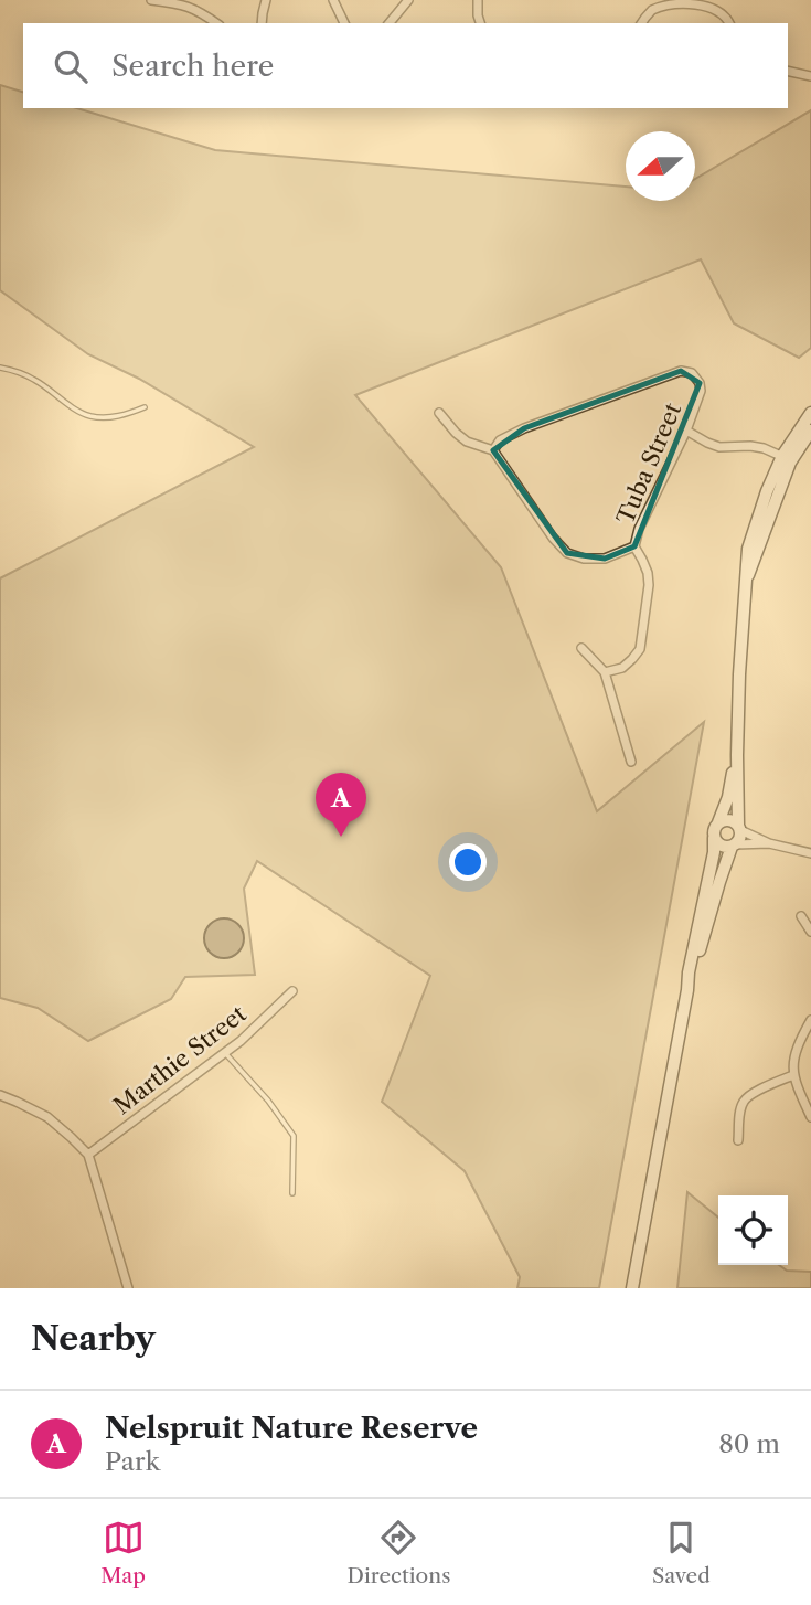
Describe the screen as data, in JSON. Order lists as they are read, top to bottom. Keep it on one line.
{"streets":{"street":["Tuba Street","Marthie Street"]},"north":"left","page":{"search":"Search here","pins":"A","heading":"Nearby","list":[{"mark":"A","name":"Nelspruit Nature Reserve","note":"Park","value":"80 m"}],"nav":["Map","Directions","Saved"]}}
